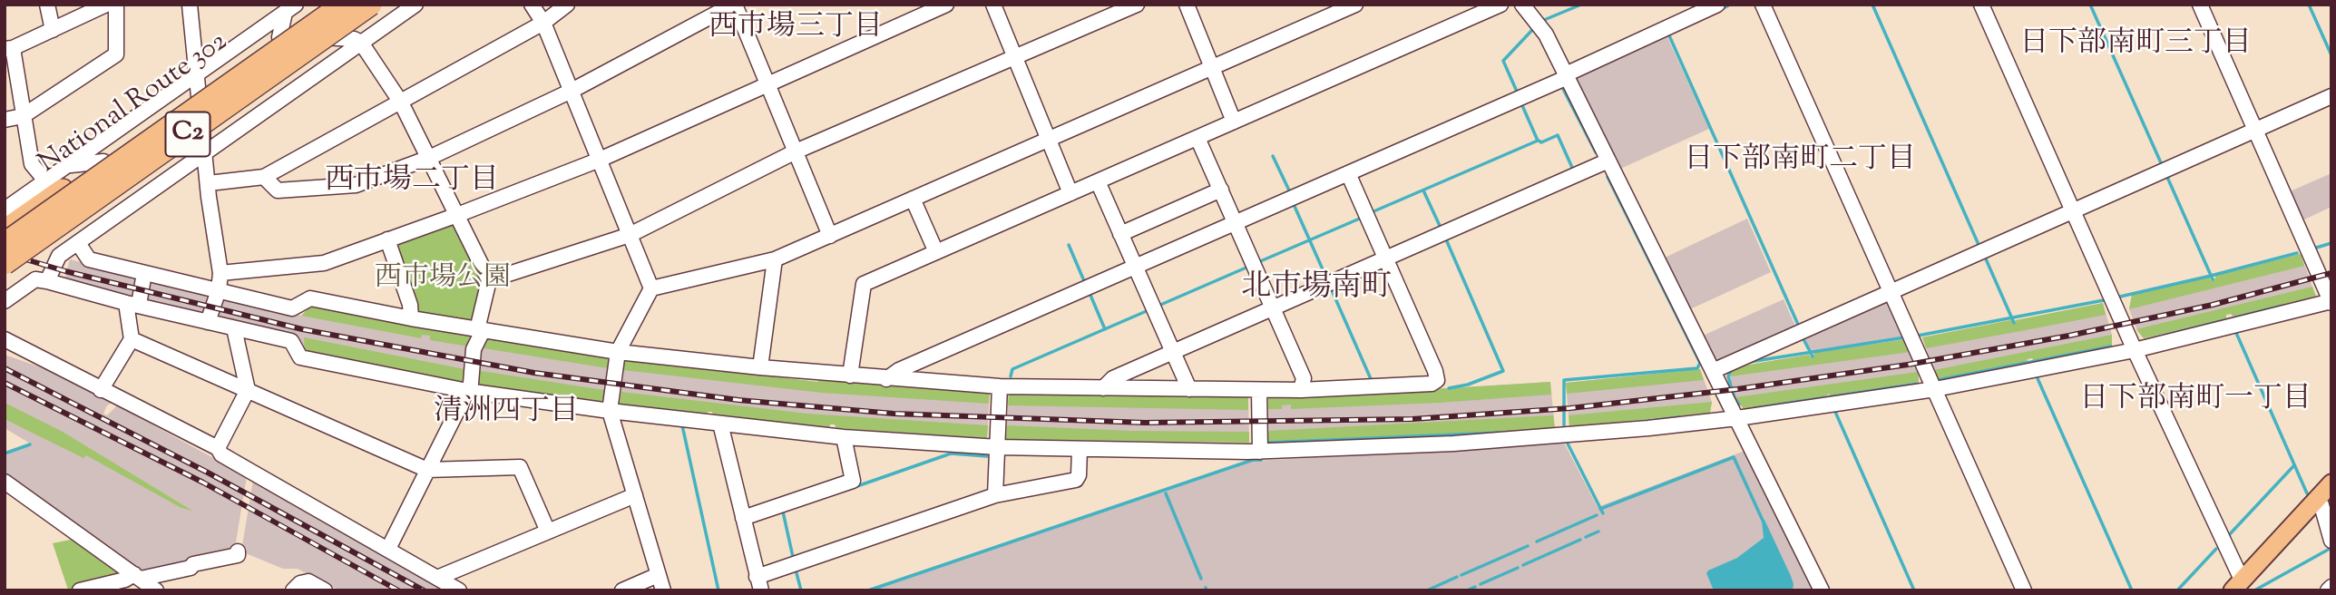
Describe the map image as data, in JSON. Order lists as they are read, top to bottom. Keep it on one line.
{"streets":{"highway":["National Route 302","C2"]},"crossings":[["National Route 302","C2"]],"districts":["西市場三丁目","日下部南町三丁目","日下部南町二丁目","西市場二丁目","北市場南町","日下部南町一丁目","清洲四丁目"],"parks":["西市場公園"]}
